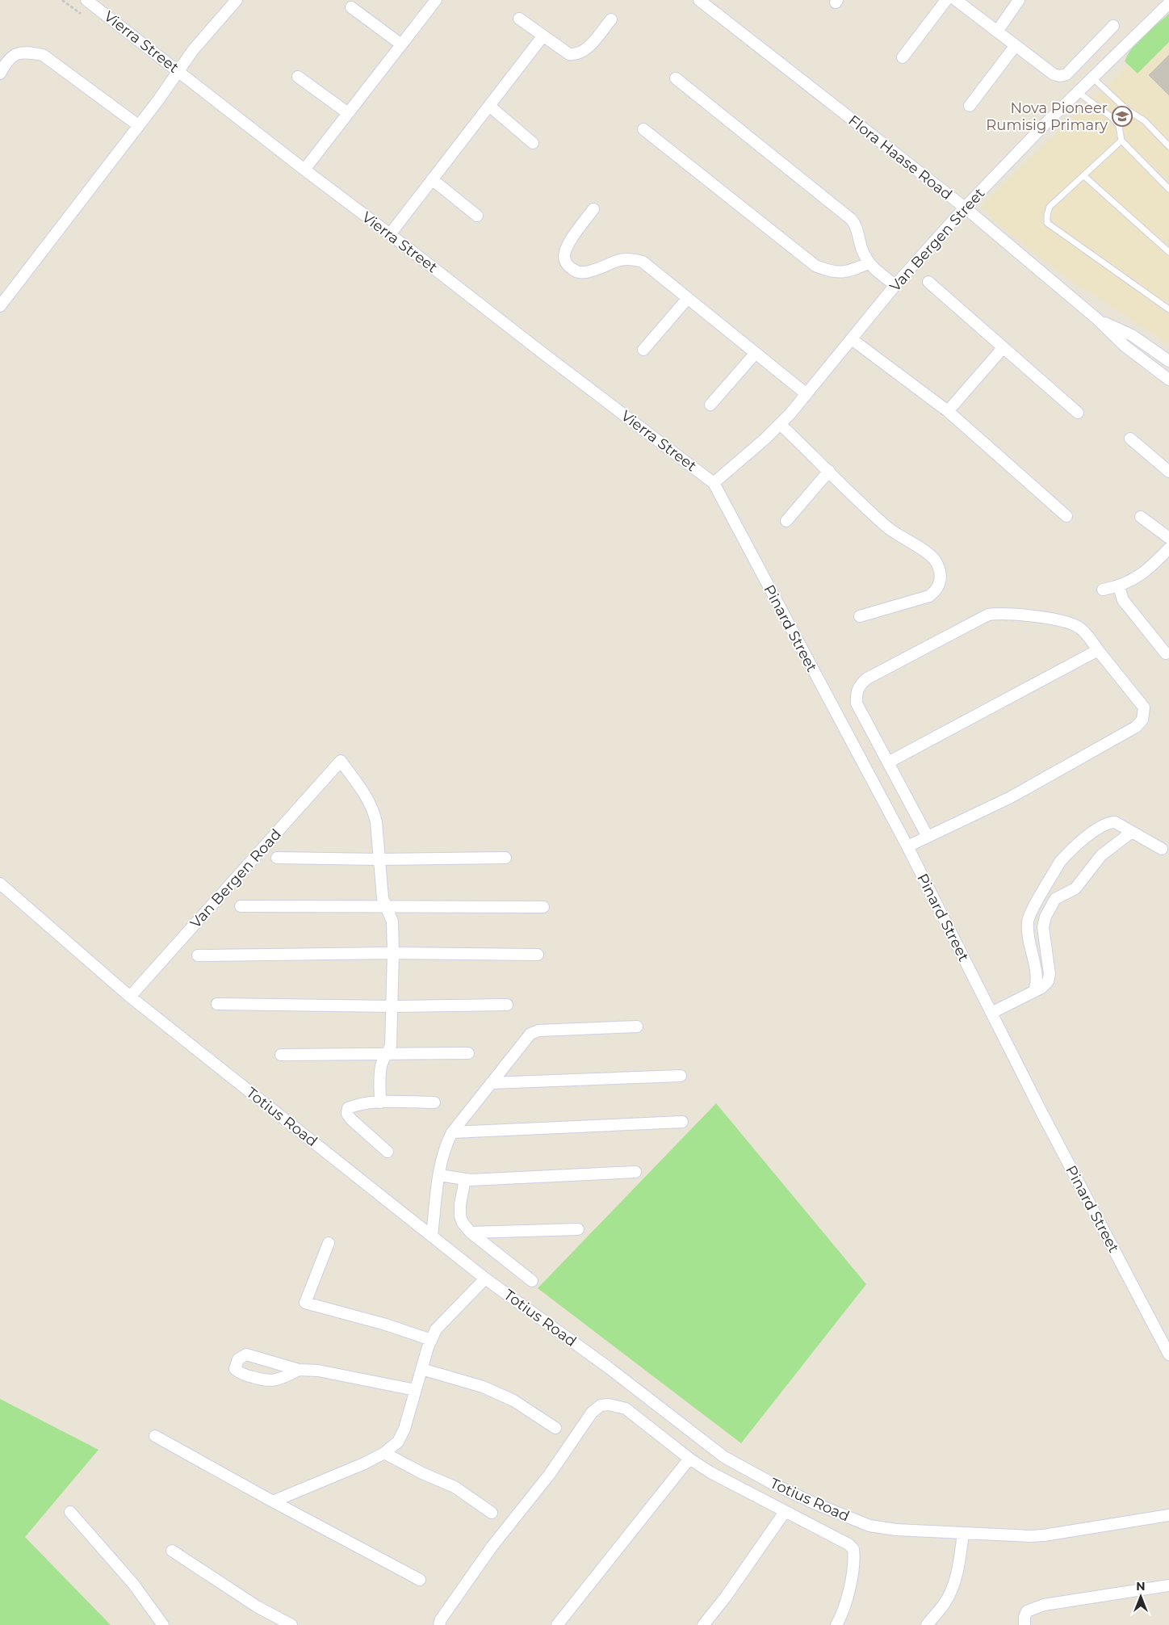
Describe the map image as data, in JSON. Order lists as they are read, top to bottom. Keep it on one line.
{"streets":{"street":["Vierra Street","Flora Haase Road","Van Bergen Street","Pinard Street","Van Bergen Road","Totius Road"]},"crossings":[["Vierra Street","Van Bergen Street"],["Vierra Street","Pinard Street"],["Flora Haase Road","Van Bergen Street"],["Van Bergen Street","Pinard Street"],["Van Bergen Road","Totius Road"]],"places":{"school or university":["Nova Pioneer Rumisig Primary"]},"north":"top"}
